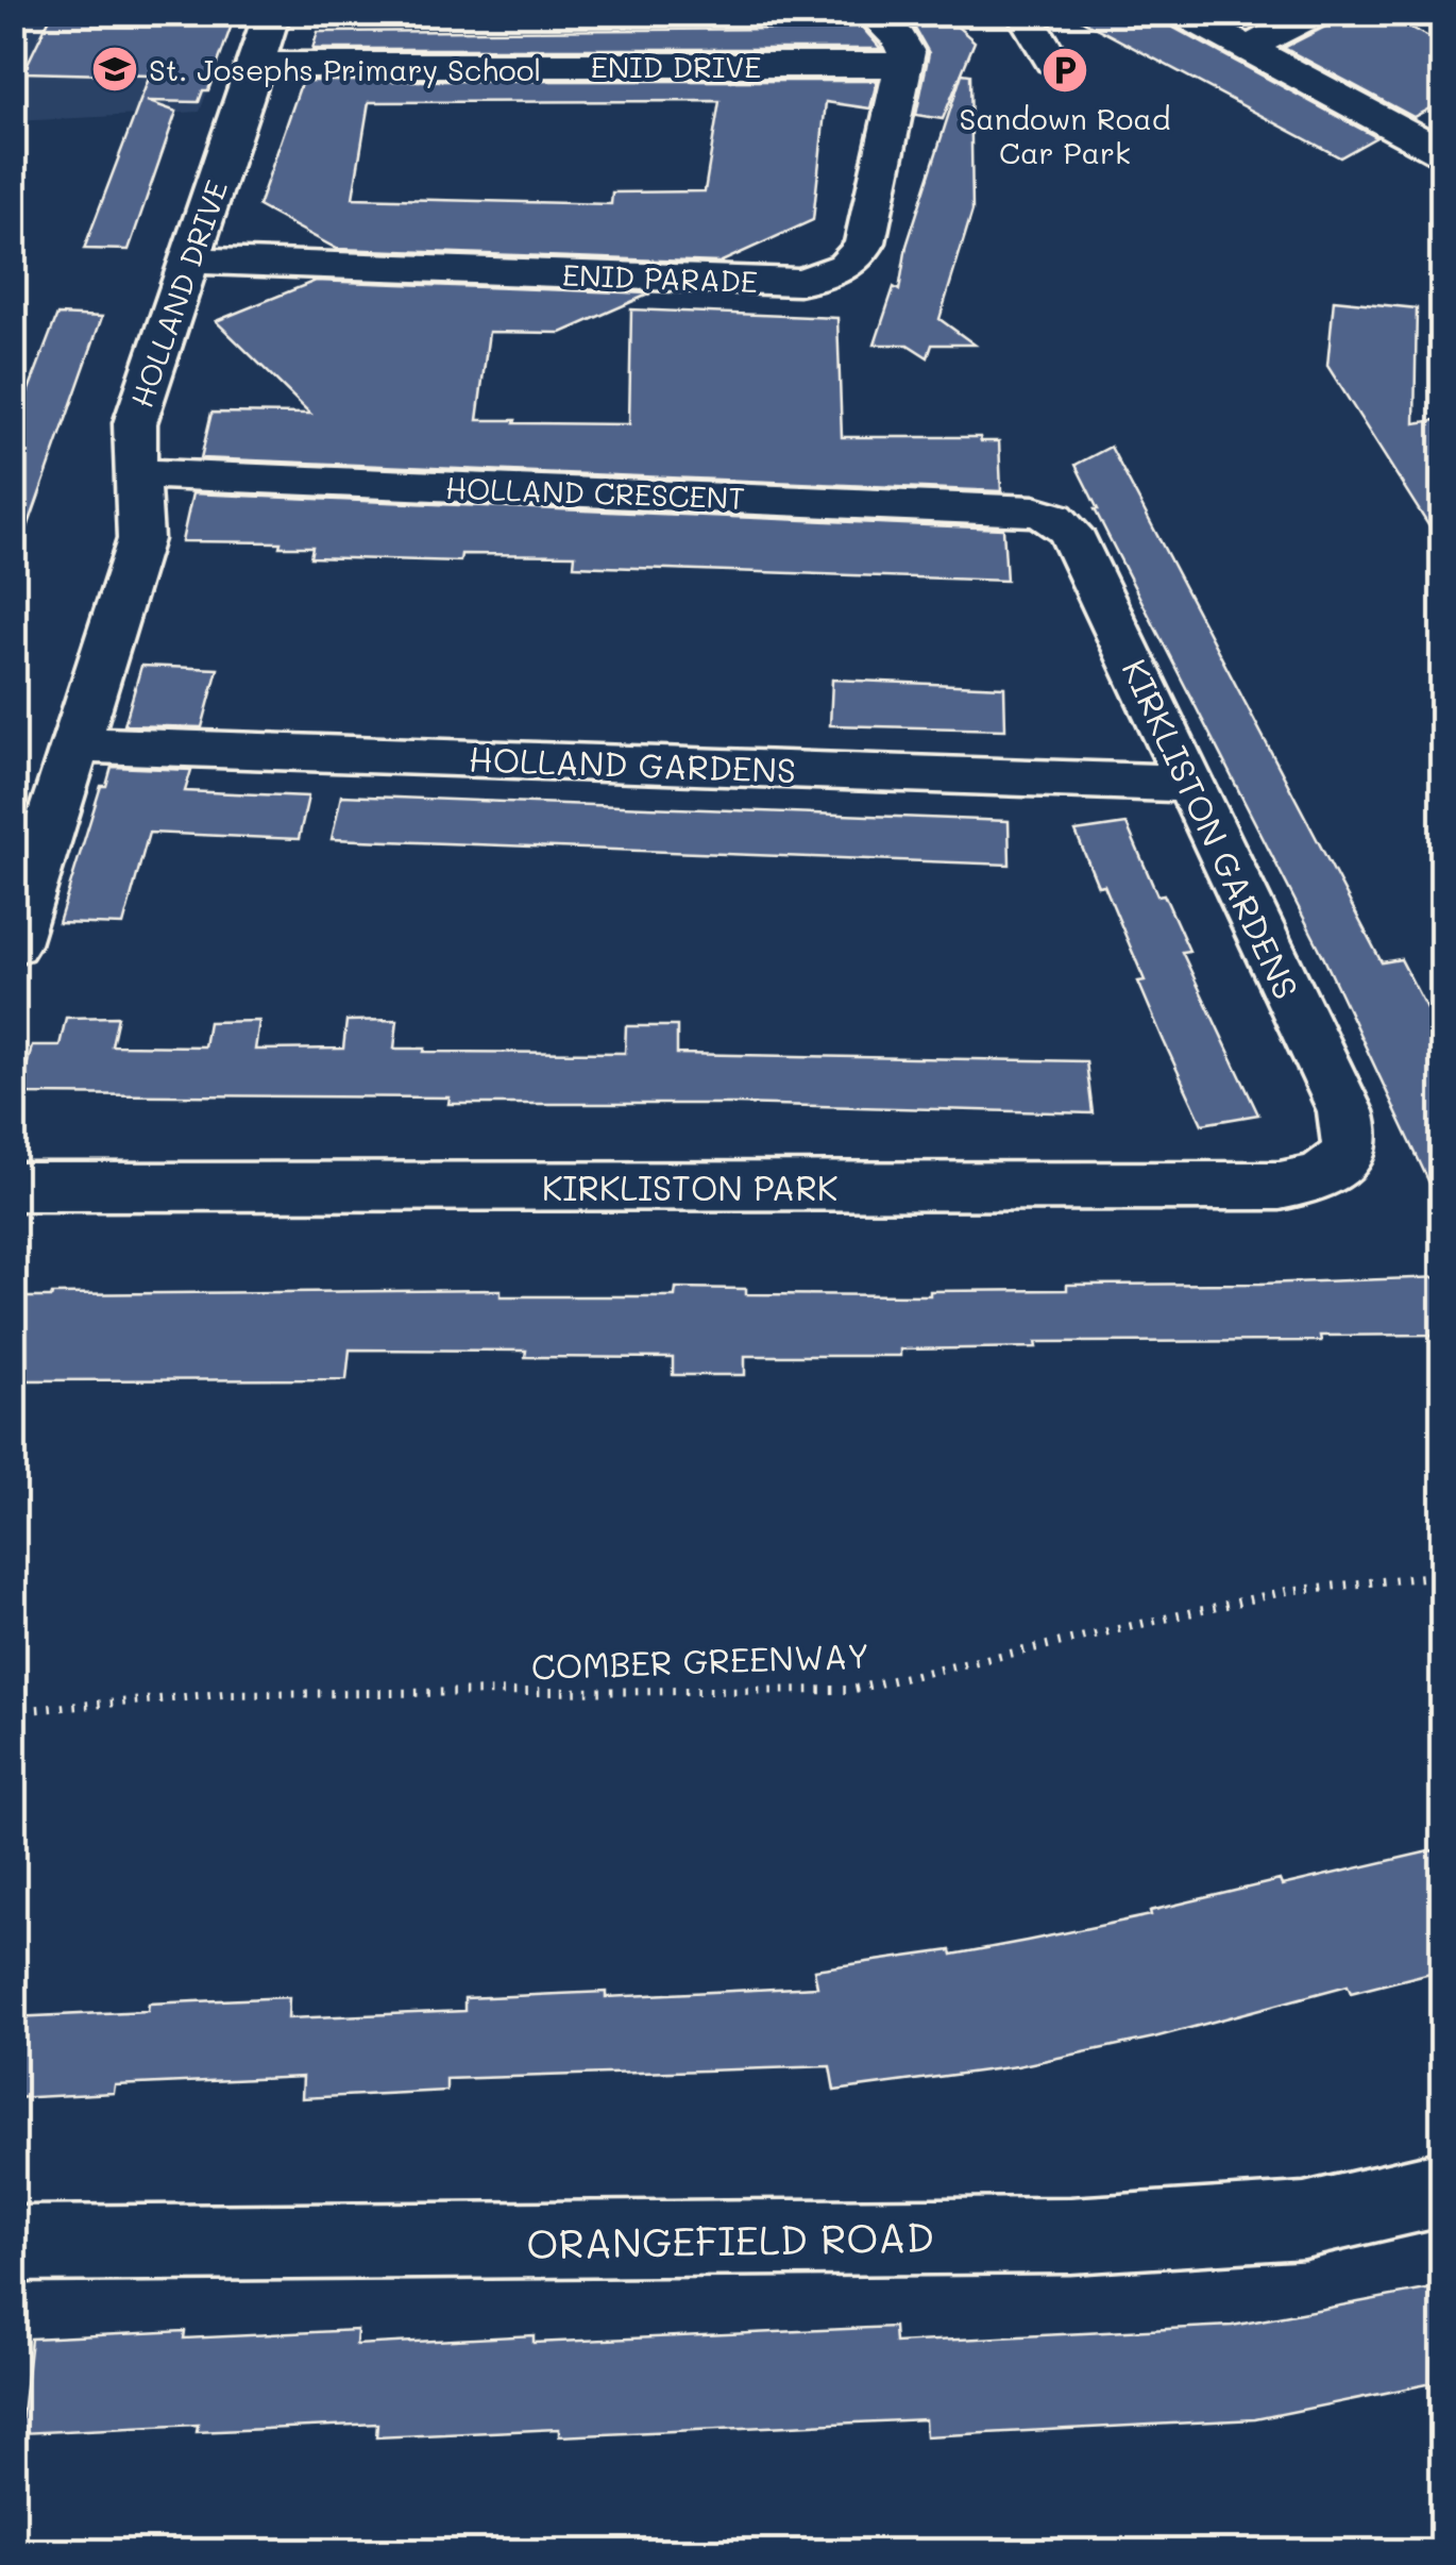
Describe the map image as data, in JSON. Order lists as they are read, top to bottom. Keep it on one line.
{"streets":{"street":["ENID DRIVE","ENID PARADE","HOLLAND DRIVE","HOLLAND CRESCENT","HOLLAND GARDENS","KIRKLISTON GARDENS","KIRKLISTON PARK","ORANGEFIELD ROAD"],"path":["COMBER GREENWAY"]},"crossings":[["ENID DRIVE","ENID PARADE"],["ENID DRIVE","HOLLAND DRIVE"],["ENID PARADE","HOLLAND DRIVE"],["HOLLAND DRIVE","HOLLAND CRESCENT"],["HOLLAND DRIVE","HOLLAND GARDENS"],["HOLLAND CRESCENT","KIRKLISTON GARDENS"],["HOLLAND GARDENS","KIRKLISTON GARDENS"],["KIRKLISTON GARDENS","KIRKLISTON PARK"]],"places":{"school or university":["St. Josephs Primary School"],"parking":["Sandown Road Car Park"]}}
